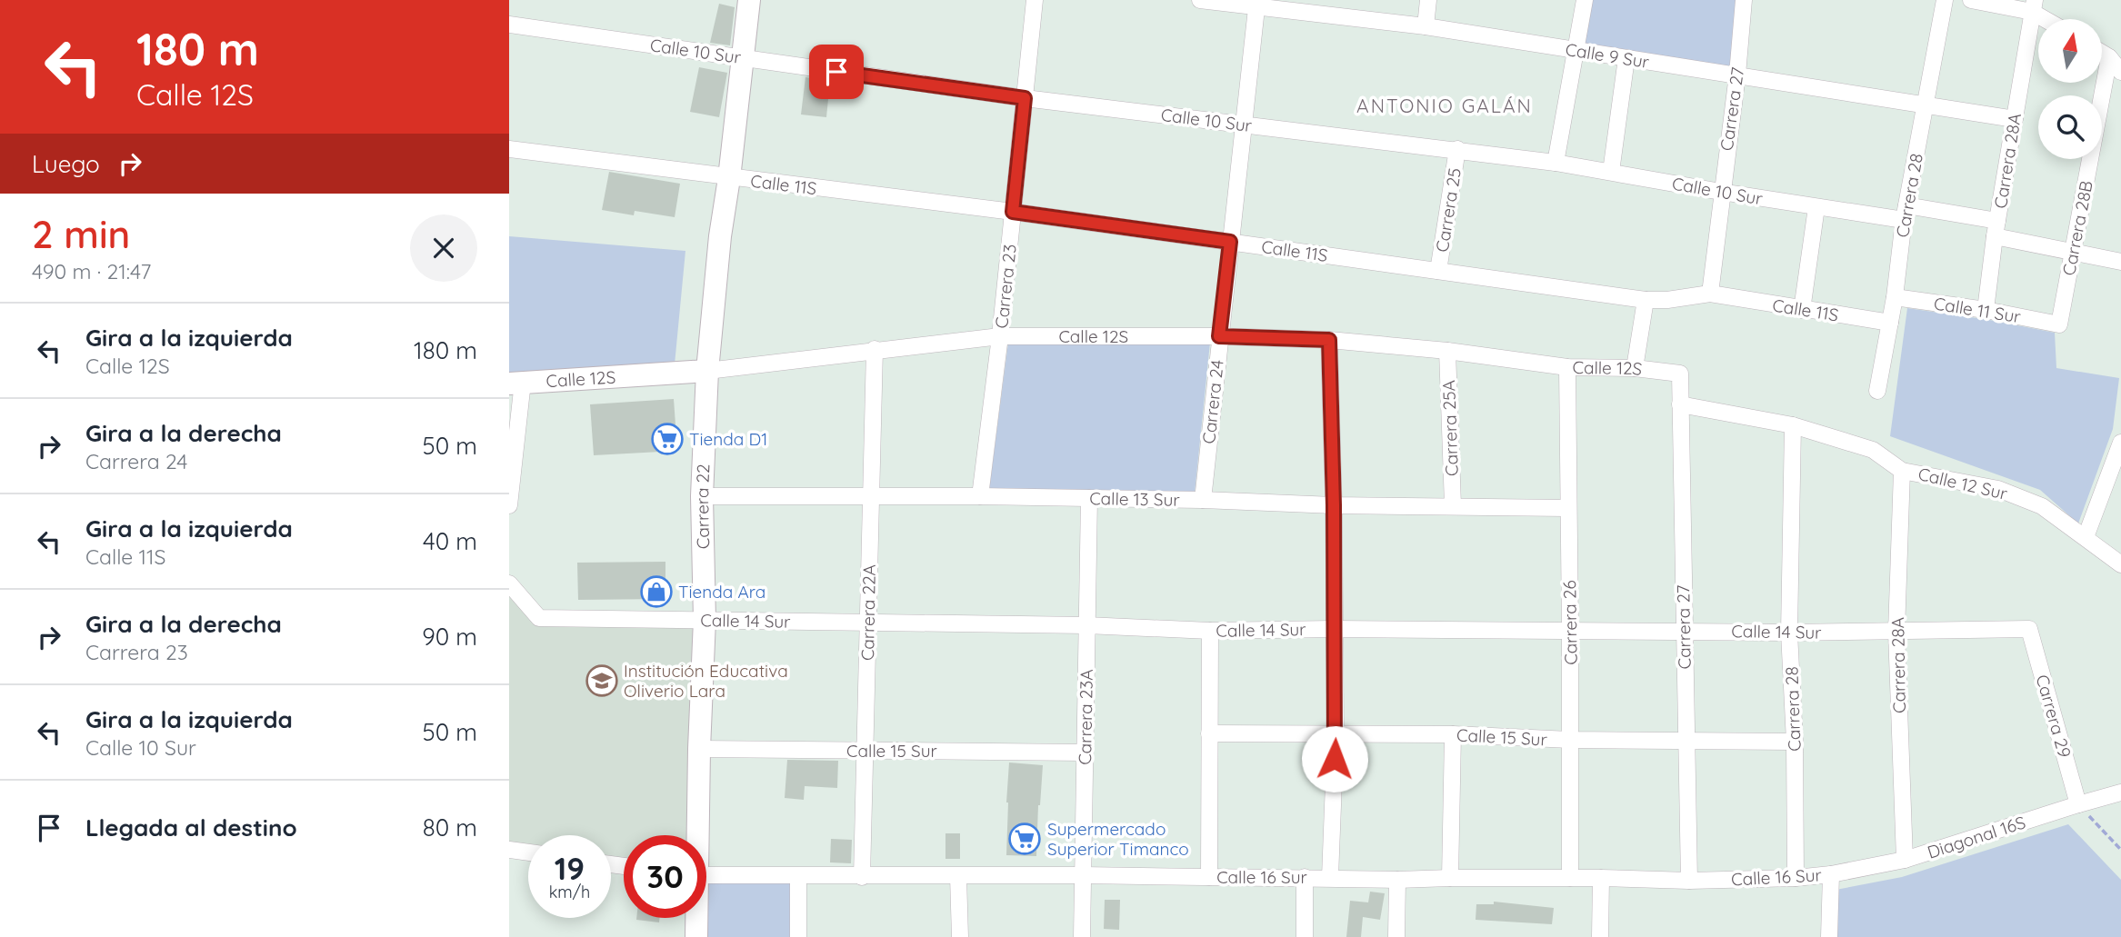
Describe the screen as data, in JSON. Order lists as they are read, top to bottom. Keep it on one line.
{"streets":{"street":["Calle 10 Sur","Calle 9 Sur","Carrera 27","Carrera 28A","Calle 11S","Carrera 28","Carrera 25","Carrera 28B","Carrera 23","Calle 11 Sur","Calle 12S","Carrera 24","Carrera 25A","Calle 12 Sur","Calle 13 Sur","Carrera 22","Carrera 22A","Calle 14 Sur","Carrera 26","Carrera 29","Carrera 23A","Calle 15 Sur","Diagonal 16S","Calle 16 Sur"]},"crossings":[["Calle 10 Sur","Carrera 27"],["Calle 10 Sur","Carrera 28A"],["Calle 10 Sur","Carrera 28"],["Calle 10 Sur","Carrera 25"],["Calle 10 Sur","Carrera 28B"],["Calle 10 Sur","Carrera 23"],["Calle 10 Sur","Carrera 24"],["Calle 10 Sur","Carrera 22"],["Calle 9 Sur","Carrera 27"],["Calle 9 Sur","Carrera 28A"],["Calle 9 Sur","Carrera 28"],["Calle 9 Sur","Carrera 24"],["Carrera 27","Calle 11S"],["Carrera 27","Calle 12S"],["Carrera 27","Calle 12 Sur"],["Carrera 27","Calle 14 Sur"],["Carrera 27","Calle 15 Sur"],["Carrera 27","Calle 16 Sur"],["Carrera 28A","Calle 11 Sur"],["Carrera 28A","Calle 12 Sur"],["Carrera 28A","Calle 14 Sur"],["Carrera 28A","Diagonal 16S"],["Calle 11S","Carrera 28"],["Calle 11S","Carrera 25"],["Calle 11S","Carrera 23"],["Calle 11S","Carrera 24"],["Calle 11S","Carrera 22"],["Carrera 28","Calle 11 Sur"],["Carrera 28","Calle 12 Sur"],["Carrera 28","Calle 14 Sur"],["Carrera 28","Calle 15 Sur"],["Carrera 28","Calle 16 Sur"],["Carrera 28B","Calle 11 Sur"],["Carrera 23","Calle 12S"],["Carrera 23","Calle 13 Sur"],["Calle 12S","Carrera 24"],["Calle 12S","Carrera 25A"],["Calle 12S","Carrera 22"],["Calle 12S","Carrera 22A"],["Calle 12S","Carrera 26"],["Carrera 24","Calle 13 Sur"],["Carrera 25A","Calle 13 Sur"],["Calle 13 Sur","Carrera 22"],["Calle 13 Sur","Carrera 22A"],["Calle 13 Sur","Carrera 26"],["Calle 13 Sur","Carrera 23A"],["Carrera 22","Calle 14 Sur"],["Carrera 22","Calle 15 Sur"],["Carrera 22A","Calle 14 Sur"],["Carrera 22A","Calle 15 Sur"],["Carrera 22A","Calle 16 Sur"],["Calle 14 Sur","Carrera 26"],["Calle 14 Sur","Carrera 29"],["Calle 14 Sur","Carrera 23A"],["Carrera 26","Calle 15 Sur"],["Carrera 26","Calle 16 Sur"],["Carrera 29","Diagonal 16S"],["Carrera 23A","Calle 15 Sur"],["Carrera 23A","Calle 16 Sur"],["Diagonal 16S","Calle 16 Sur"]],"districts":["ANTONIO GALÁN"],"places":{"supermarket":["Tienda D1","Supermercado Superior Timanco"],"shop":["Tienda Ara"],"school or university":["Institución Educativa Oliverio Lara"]},"north":"top","page":{"turn":["180 m","Calle 12S"],"then":"Luego","heading":["2 min","490 m · 21:47"],"list":[{"name":"Gira a la izquierda","note":"Calle 12S","value":"180 m"},{"name":"Gira a la derecha","note":"Carrera 24","value":"50 m"},{"name":"Gira a la izquierda","note":"Calle 11S","value":"40 m"},{"name":"Gira a la derecha","note":"Carrera 23","value":"90 m"},{"name":"Gira a la izquierda","note":"Calle 10 Sur","value":"50 m"},{"name":"Llegada al destino","value":"80 m"}],"speed":"19 km/h","limit":"30"}}
